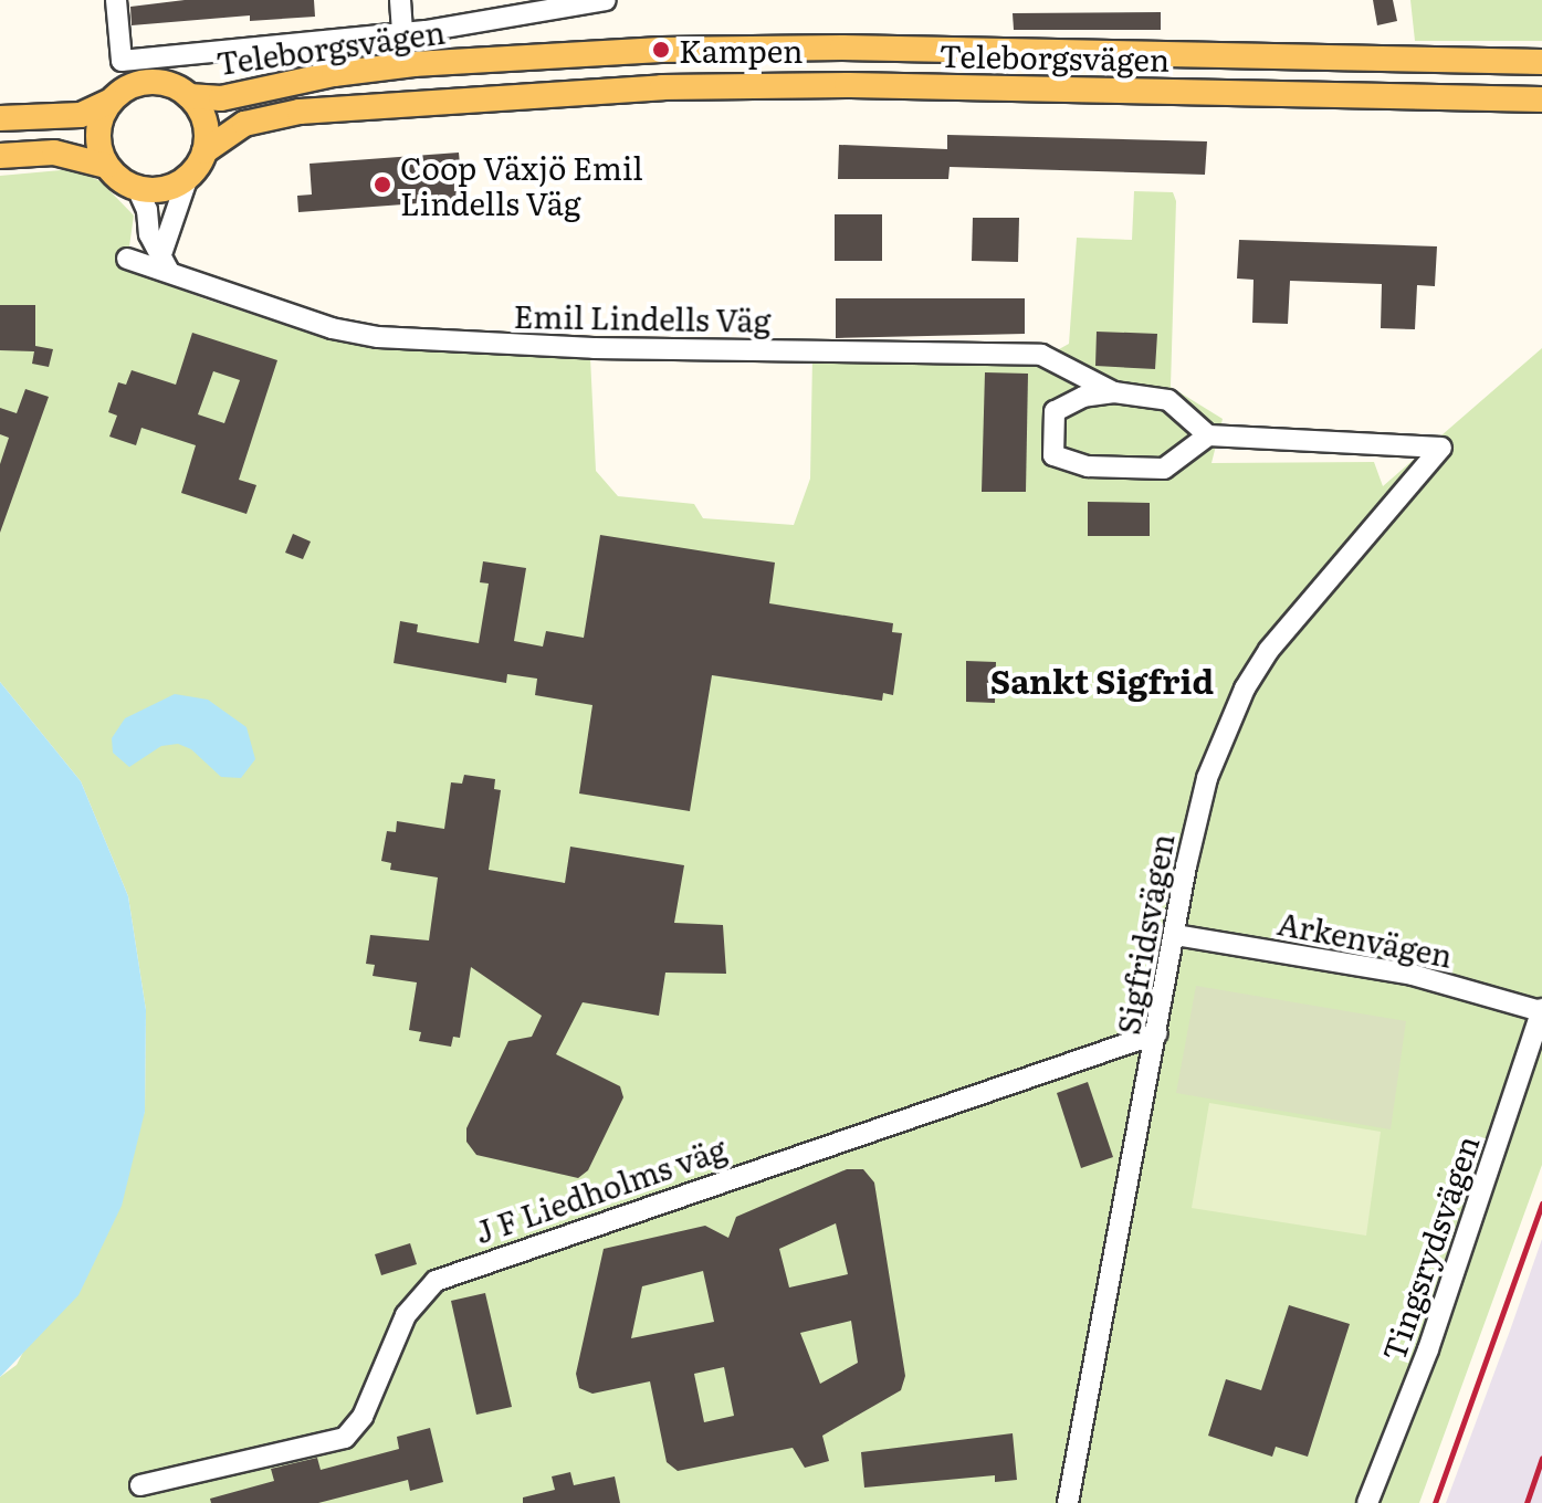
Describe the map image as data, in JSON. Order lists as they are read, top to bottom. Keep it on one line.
{"streets":{"main road":["Teleborgsvägen"],"street":["Emil Lindells Väg","Sigfridsvägen","Arkenvägen","J F Liedholms väg","Tingsrydsvägen"]},"crossings":[["Emil Lindells Väg","Sigfridsvägen"],["Sigfridsvägen","Arkenvägen"],["Sigfridsvägen","J F Liedholms väg"],["Arkenvägen","Tingsrydsvägen"]],"districts":["Sankt Sigfrid"],"places":["Kampen","Coop Växjö Emil Lindells Väg"]}
